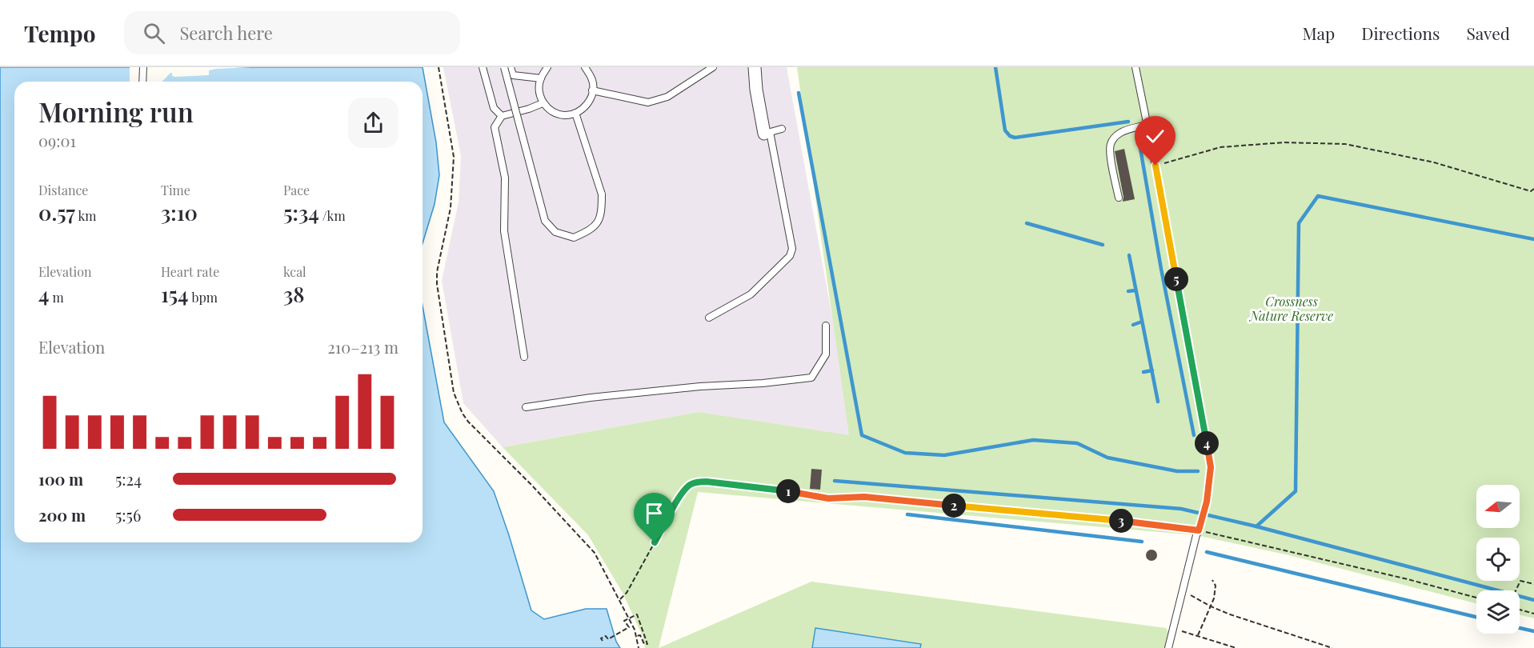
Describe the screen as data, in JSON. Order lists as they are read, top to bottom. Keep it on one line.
{"parks":["Crossness Nature Reserve"],"north":"left","page":{"header":"Tempo","search":"Search here","nav":["Map","Directions","Saved"],"heading":["Morning run","09:01"],"stats":[["Distance","0.57 km"],["Time","3:10"],["Pace","5:34 /km"],["Elevation","4 m"],["Heart rate","154 bpm"],["kcal","38"]],"pins":["5","4","1","2","3"],"chart":["Elevation","210–213 m"],"list":[{"name":"100 m","note":"5:24"},{"name":"200 m","note":"5:56"}]}}
